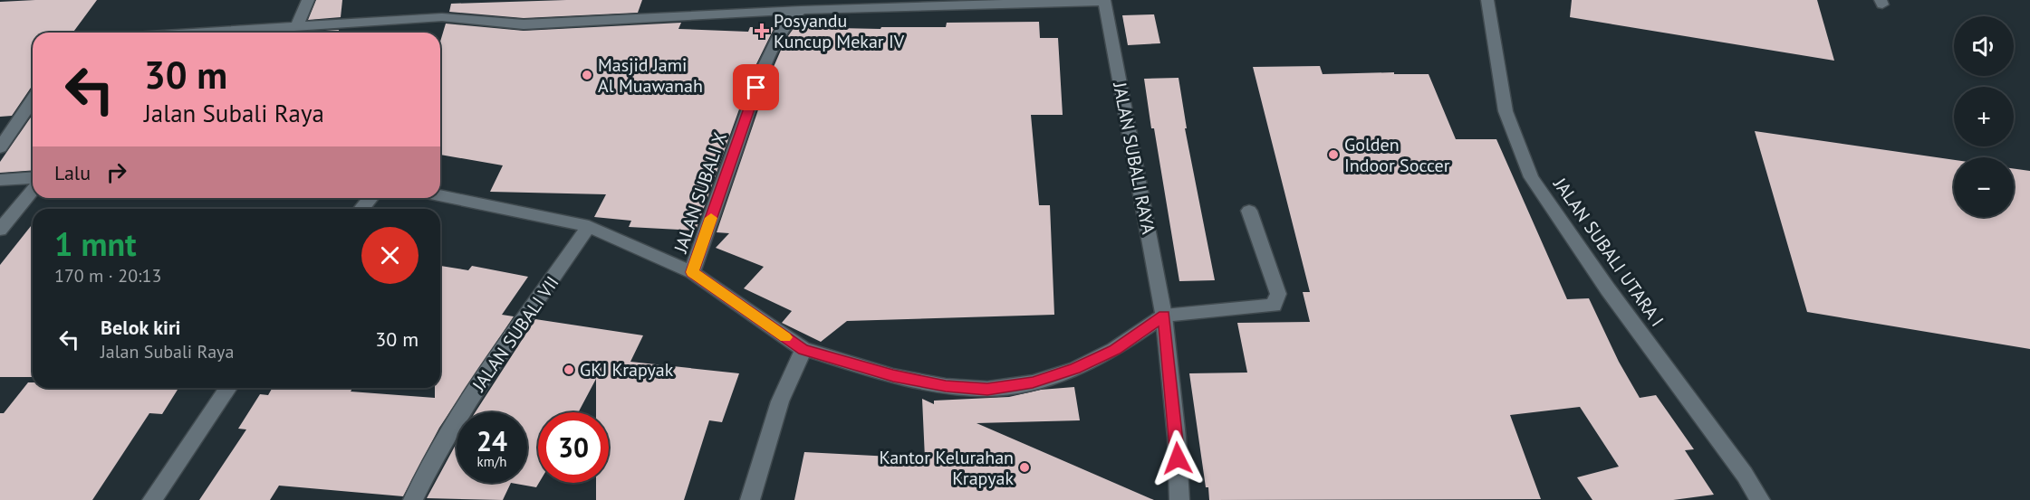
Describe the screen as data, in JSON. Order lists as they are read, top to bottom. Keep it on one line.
{"streets":{"street":["JALAN SUBALI RAYA","JALAN SUBALI X","JALAN SUBALI UTARA I","JALAN SUBALI VII"]},"places":{"health":["Posyandu Kuncup Mekar IV"],"other":["Masjid Jami Al Muawanah","Golden Indoor Soccer","GKJ Krapyak","Kantor Kelurahan Krapyak"]},"page":{"map_buttons":["+","−"],"turn":["30 m","Jalan Subali Raya"],"then":"Lalu","heading":["1 mnt","170 m · 20:13"],"list":[{"name":"Belok kiri","note":"Jalan Subali Raya","value":"30 m"}],"speed":"24 km/h","limit":"30"}}
